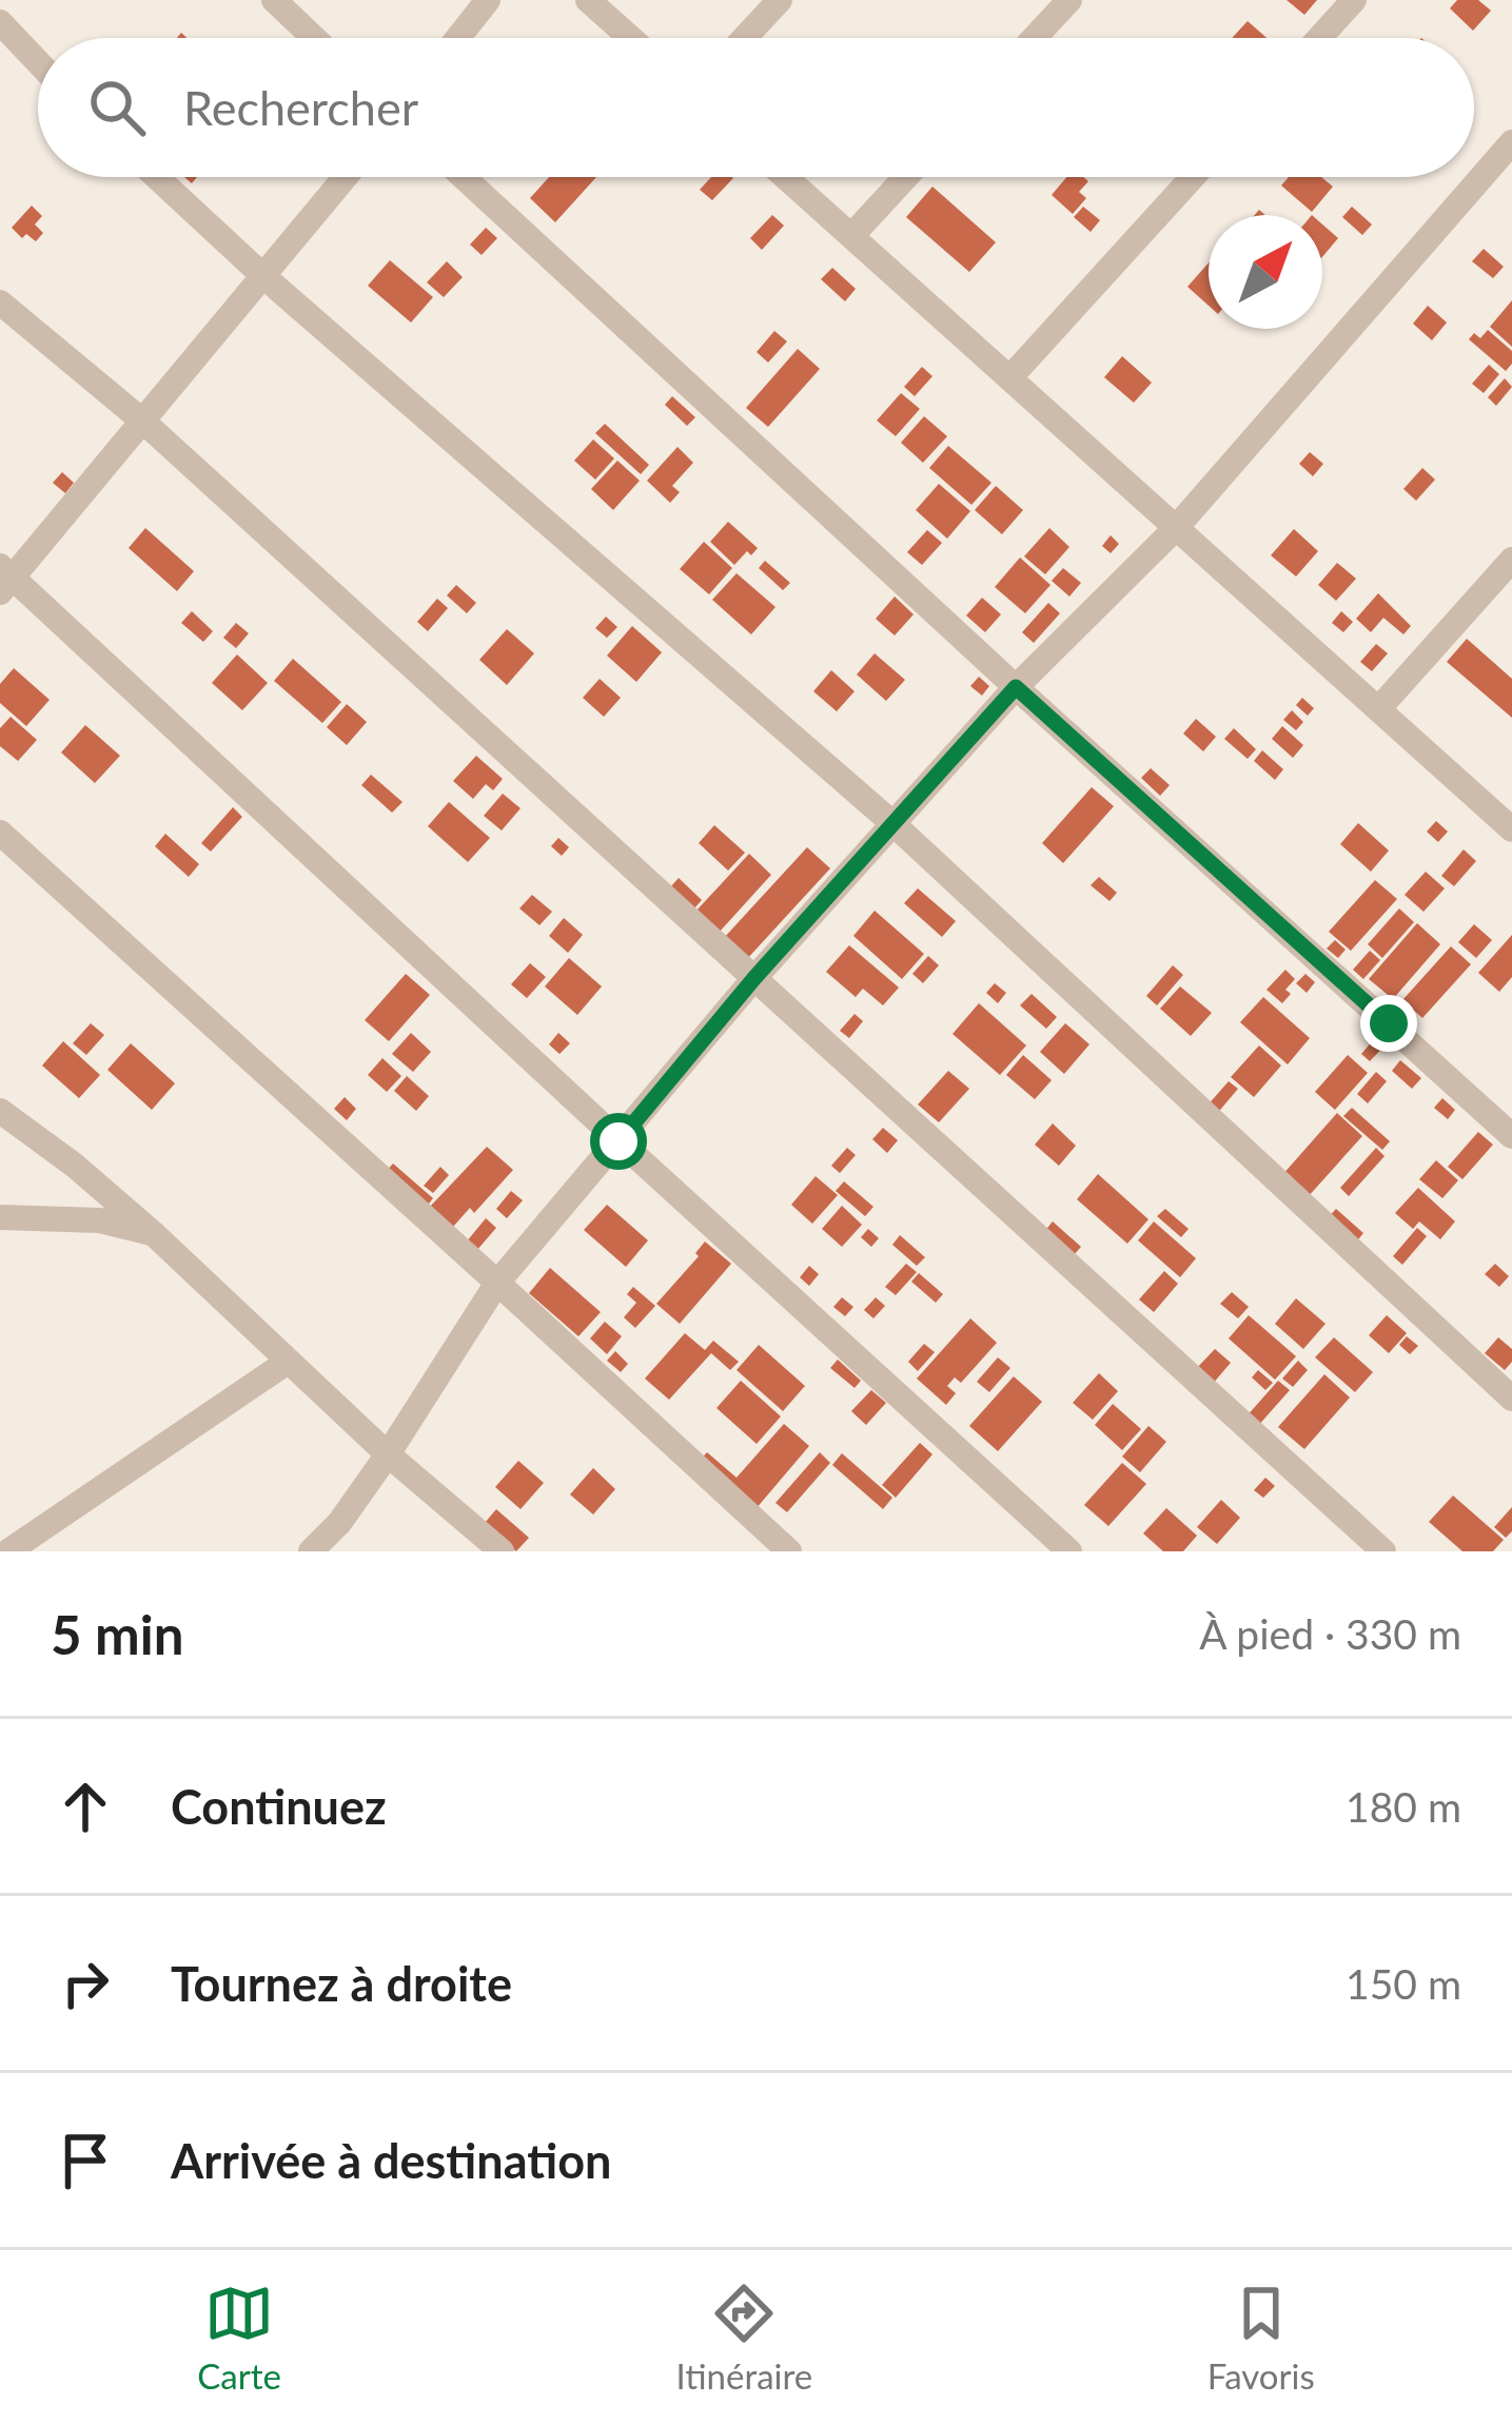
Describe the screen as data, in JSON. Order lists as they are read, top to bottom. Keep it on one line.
{"north":"top right","page":{"search":"Rechercher","heading":["5 min","À pied · 330 m"],"list":[["Continuez","180 m"],["Tournez à droite","150 m"],"Arrivée à destination"],"nav":["Carte","Itinéraire","Favoris"]}}
